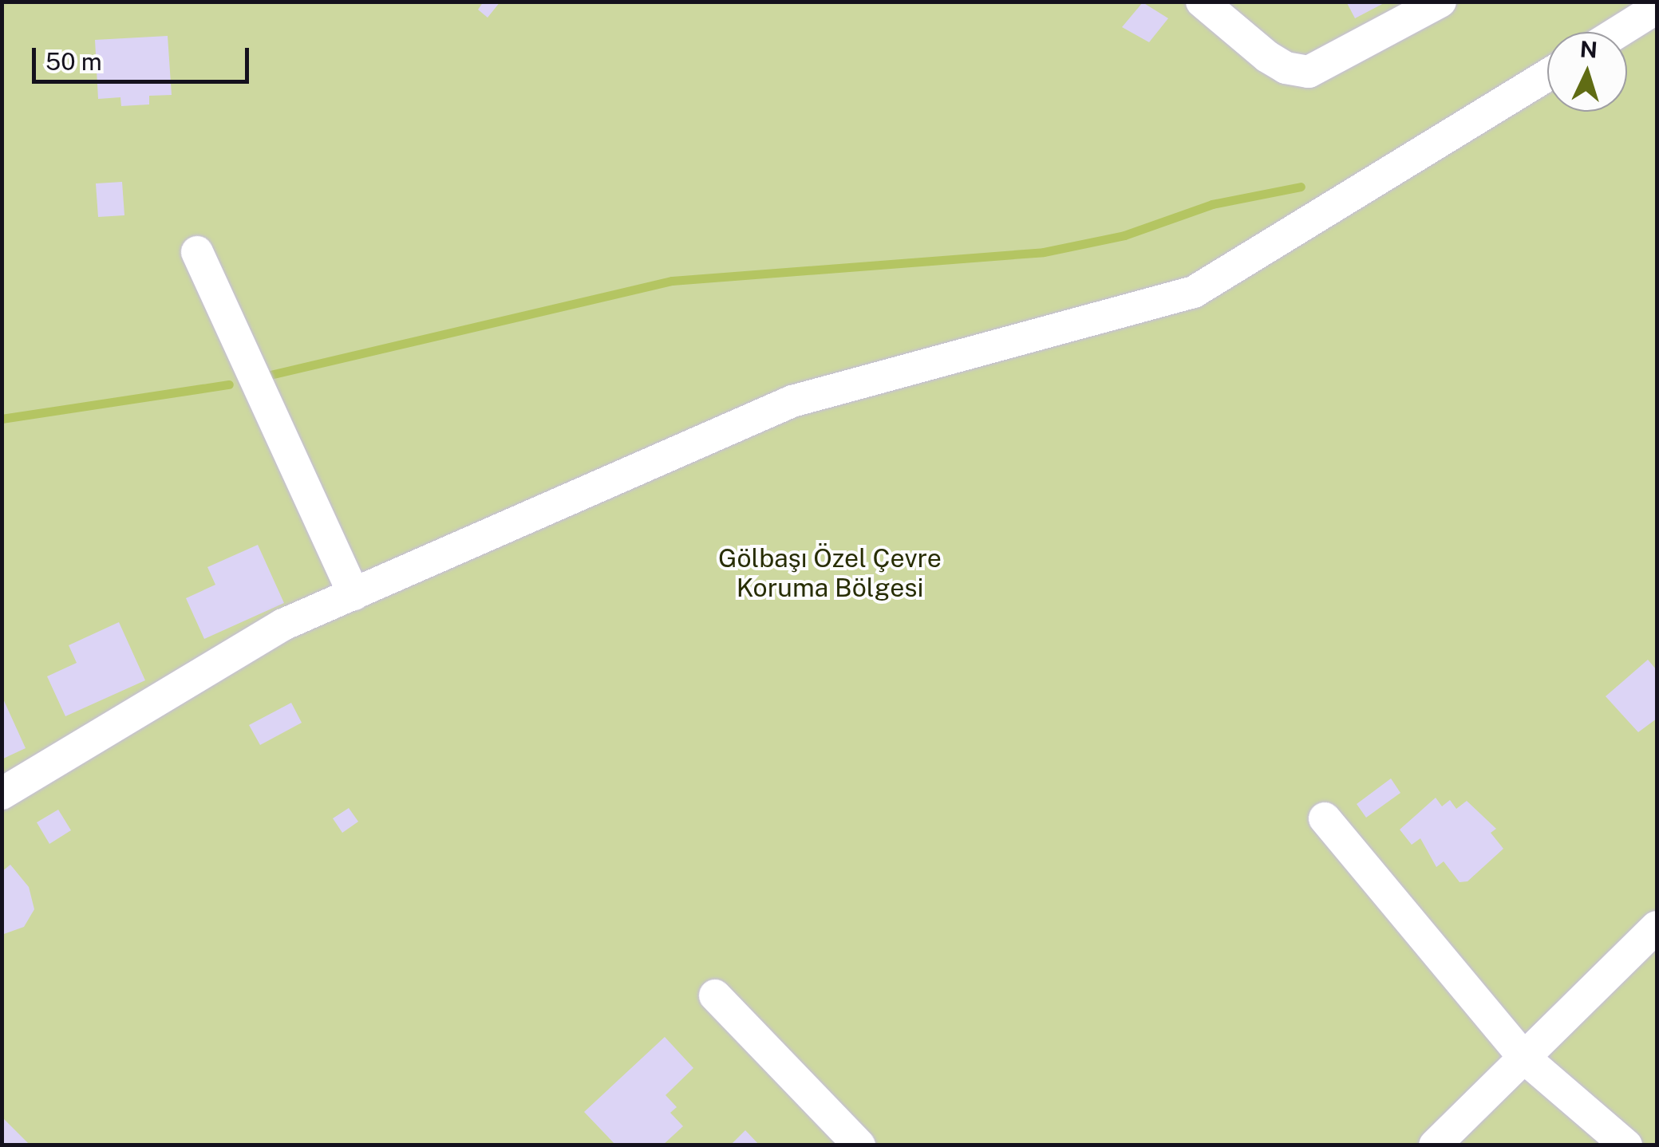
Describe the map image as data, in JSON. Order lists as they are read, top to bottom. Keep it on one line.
{"parks":["Gölbaşı Özel Çevre Koruma Bölgesi"],"scale_bar":"50 m","north":"top"}
